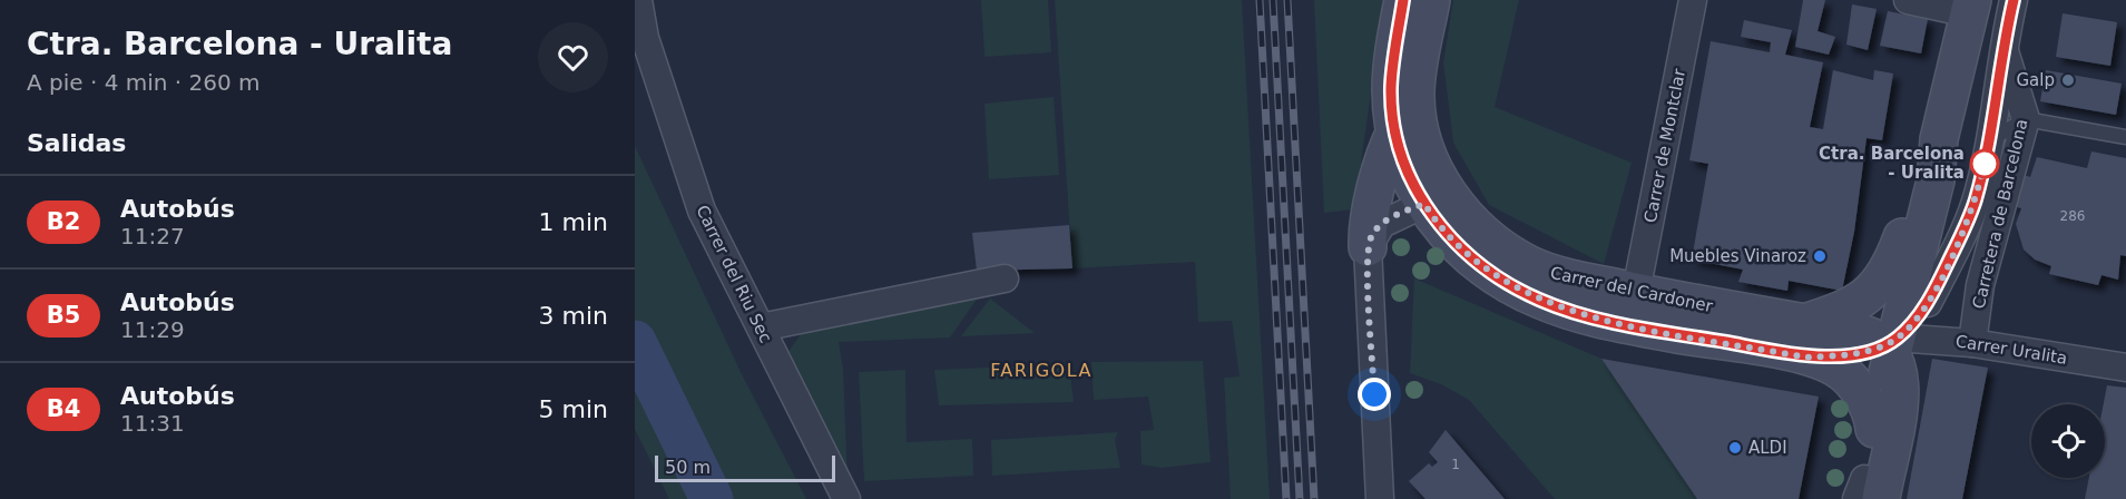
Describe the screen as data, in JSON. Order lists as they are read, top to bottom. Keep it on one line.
{"streets":{"street":["Carrer de Montclar","Carretera de Barcelona","Carrer del Riu Sec","Carrer del Cardoner","Carrer Uralita"]},"crossings":[["Carrer de Montclar","Carrer del Cardoner"],["Carretera de Barcelona","Carrer Uralita"],["Carrer del Cardoner","Carrer Uralita"]],"districts":["FARIGOLA"],"places":["Galp","Ctra. Barcelona - Uralita","Muebles Vinaroz","ALDI"],"lines":["bus line B2"],"house_numbers":["286","1"],"scale_bar":"50 m","page":{"heading":[["Ctra. Barcelona - Uralita","A pie · 4 min · 260 m"],"Salidas"],"list":[{"mark":"B2","name":"Autobús","note":"11:27","value":"1 min"},{"mark":"B5","name":"Autobús","note":"11:29","value":"3 min"},{"mark":"B4","name":"Autobús","note":"11:31","value":"5 min"}],"scale":"50 m"}}
